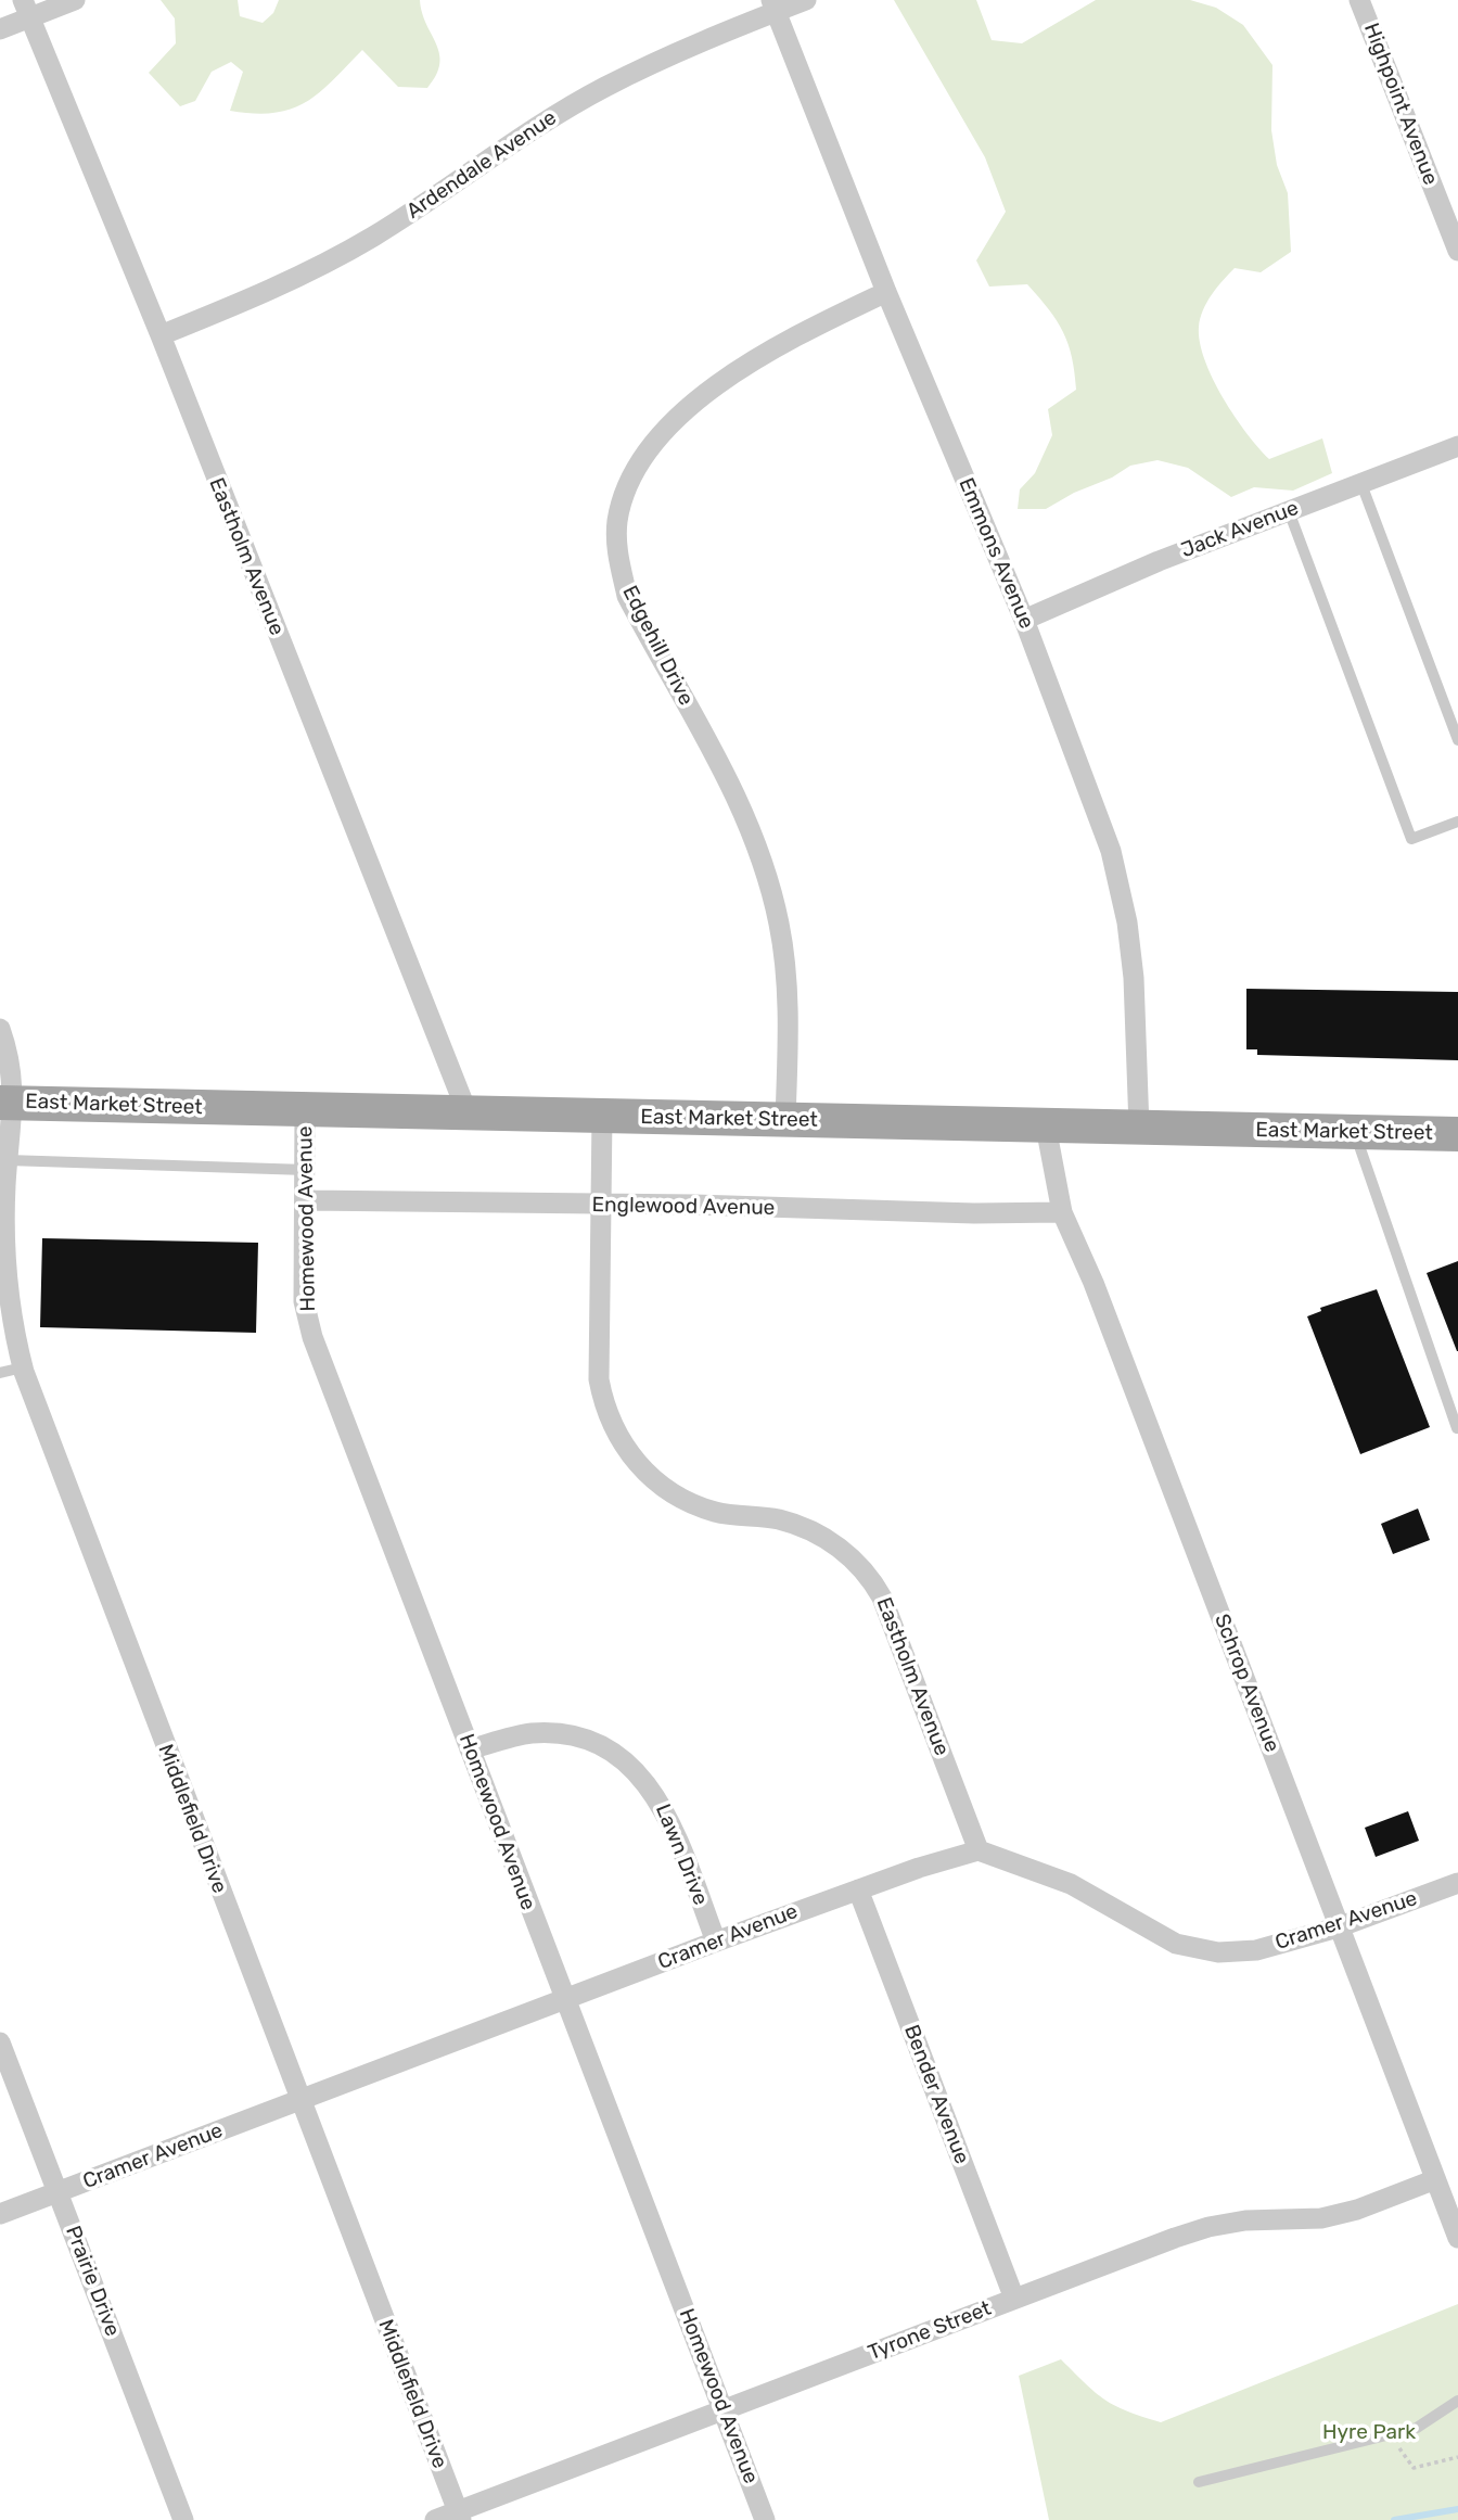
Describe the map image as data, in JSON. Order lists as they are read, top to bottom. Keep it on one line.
{"streets":{"main road":["East Market Street"],"street":["Highpoint Avenue","Ardendale Avenue","Jack Avenue","Emmons Avenue","Eastholm Avenue","Edgehill Drive","Englewood Avenue","Homewood Avenue","Schrop Avenue","Middlefield Drive","Lawn Drive","Cramer Avenue","Bender Avenue","Prairie Drive","Tyrone Street"]},"crossings":[["Ardendale Avenue","Emmons Avenue"],["Ardendale Avenue","Eastholm Avenue"],["Jack Avenue","Emmons Avenue"],["Emmons Avenue","Edgehill Drive"],["Emmons Avenue","East Market Street"],["Eastholm Avenue","East Market Street"],["Eastholm Avenue","Englewood Avenue"],["Eastholm Avenue","Cramer Avenue"],["Edgehill Drive","East Market Street"],["East Market Street","Homewood Avenue"],["East Market Street","Schrop Avenue"],["East Market Street","Middlefield Drive"],["Englewood Avenue","Homewood Avenue"],["Englewood Avenue","Schrop Avenue"],["Homewood Avenue","Lawn Drive"],["Homewood Avenue","Cramer Avenue"],["Homewood Avenue","Tyrone Street"],["Schrop Avenue","Cramer Avenue"],["Schrop Avenue","Tyrone Street"],["Middlefield Drive","Cramer Avenue"],["Middlefield Drive","Tyrone Street"],["Lawn Drive","Cramer Avenue"],["Cramer Avenue","Bender Avenue"],["Cramer Avenue","Prairie Drive"],["Bender Avenue","Tyrone Street"]],"parks":["Hyre Park"]}
